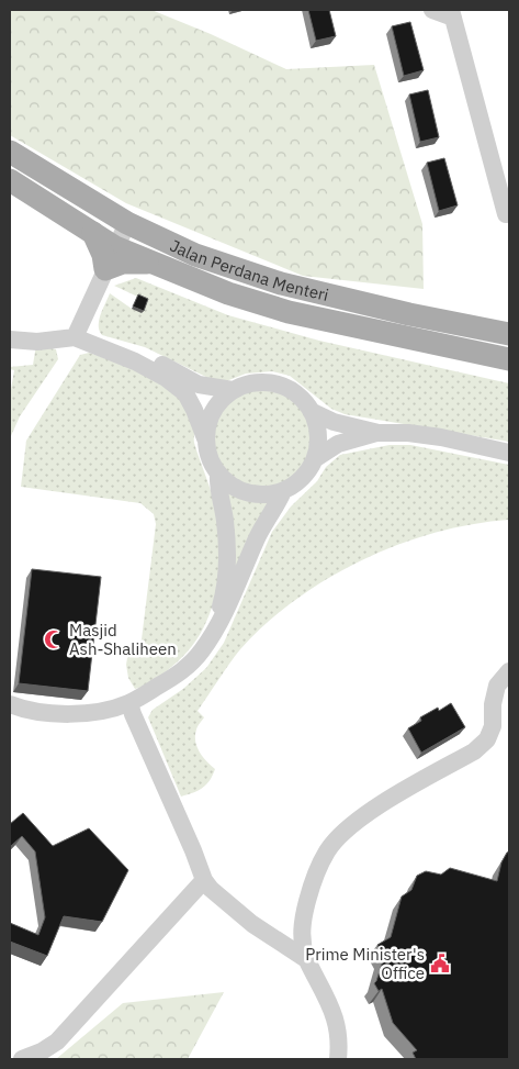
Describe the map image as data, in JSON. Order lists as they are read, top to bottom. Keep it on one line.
{"streets":{"main road":["Jalan Perdana Menteri"]},"places":{"mosque":["Masjid Ash-Shaliheen"],"public building":["Prime Minister's Office"]}}
